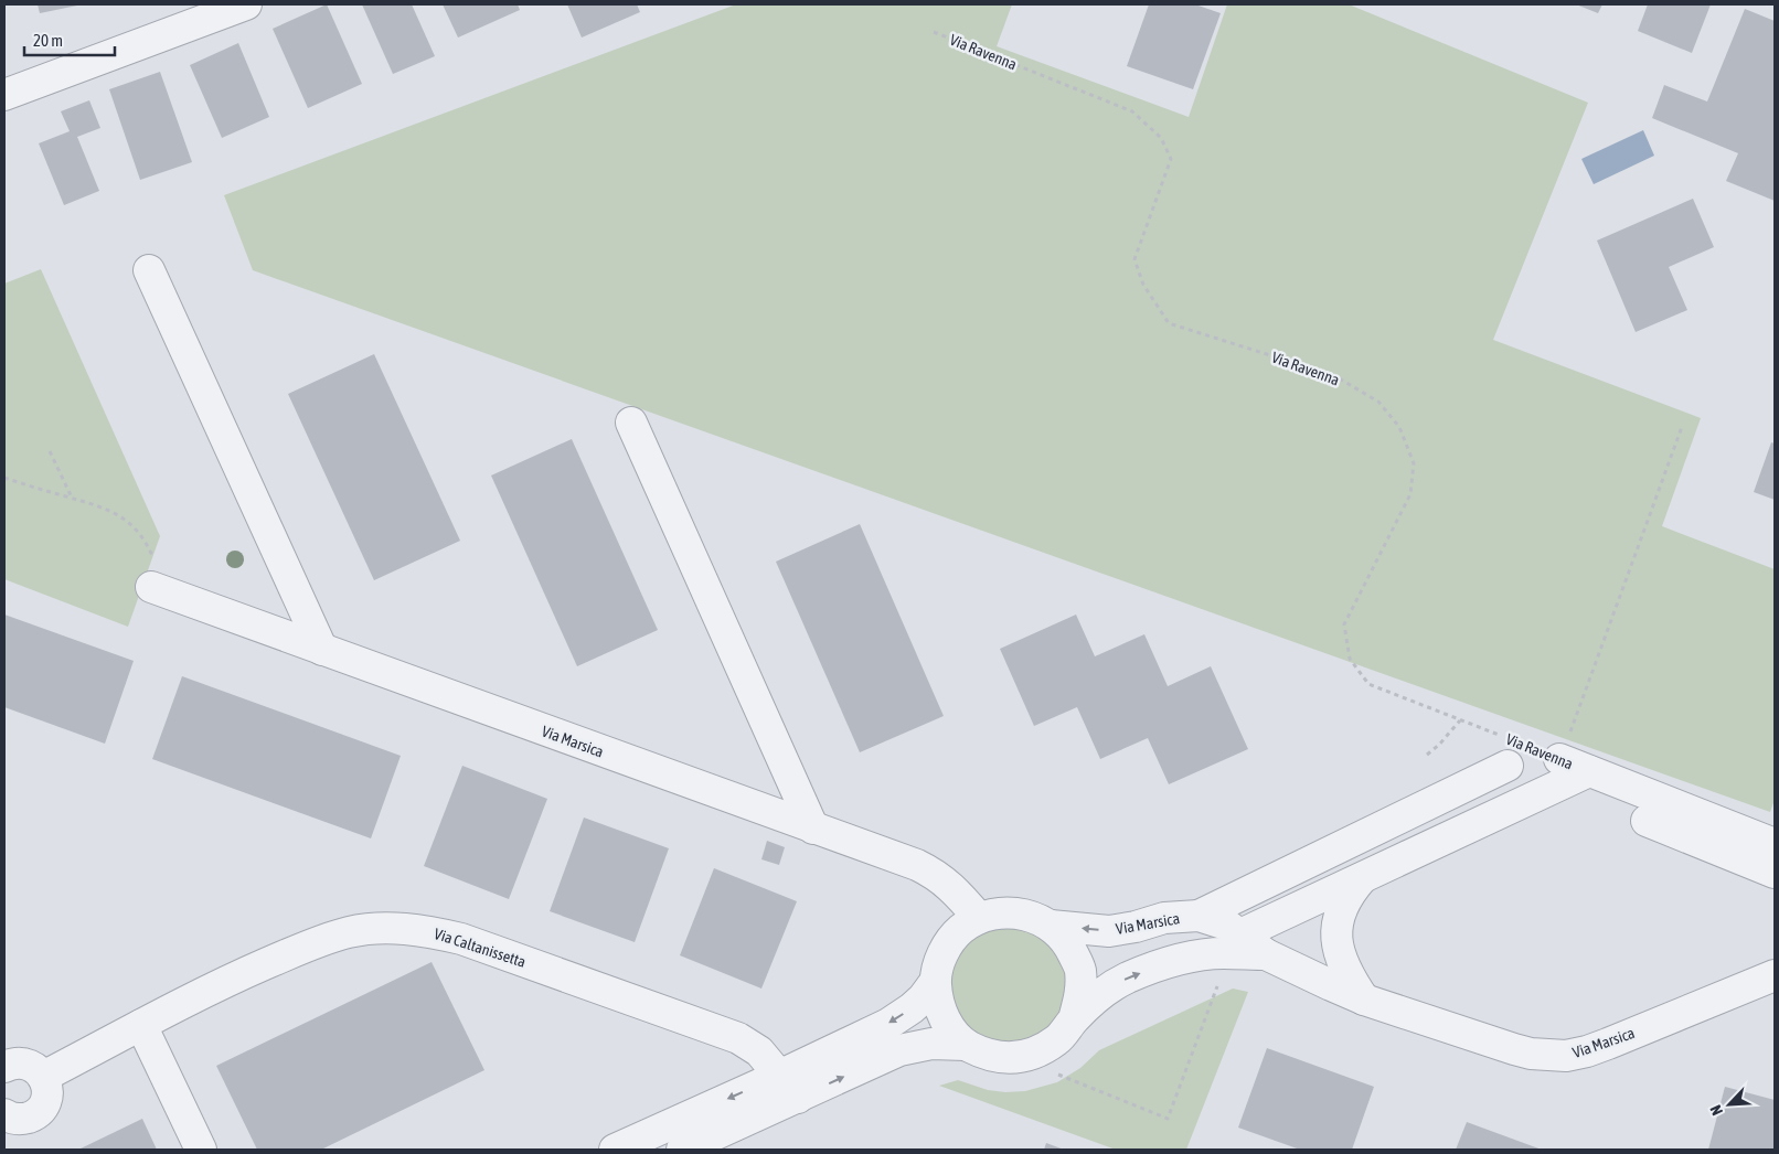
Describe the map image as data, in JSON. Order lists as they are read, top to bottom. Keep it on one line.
{"streets":{"street":["Via Ravenna","Via Marsica","Via Caltanissetta"]},"scale_bar":"20 m","north":"bottom left"}
